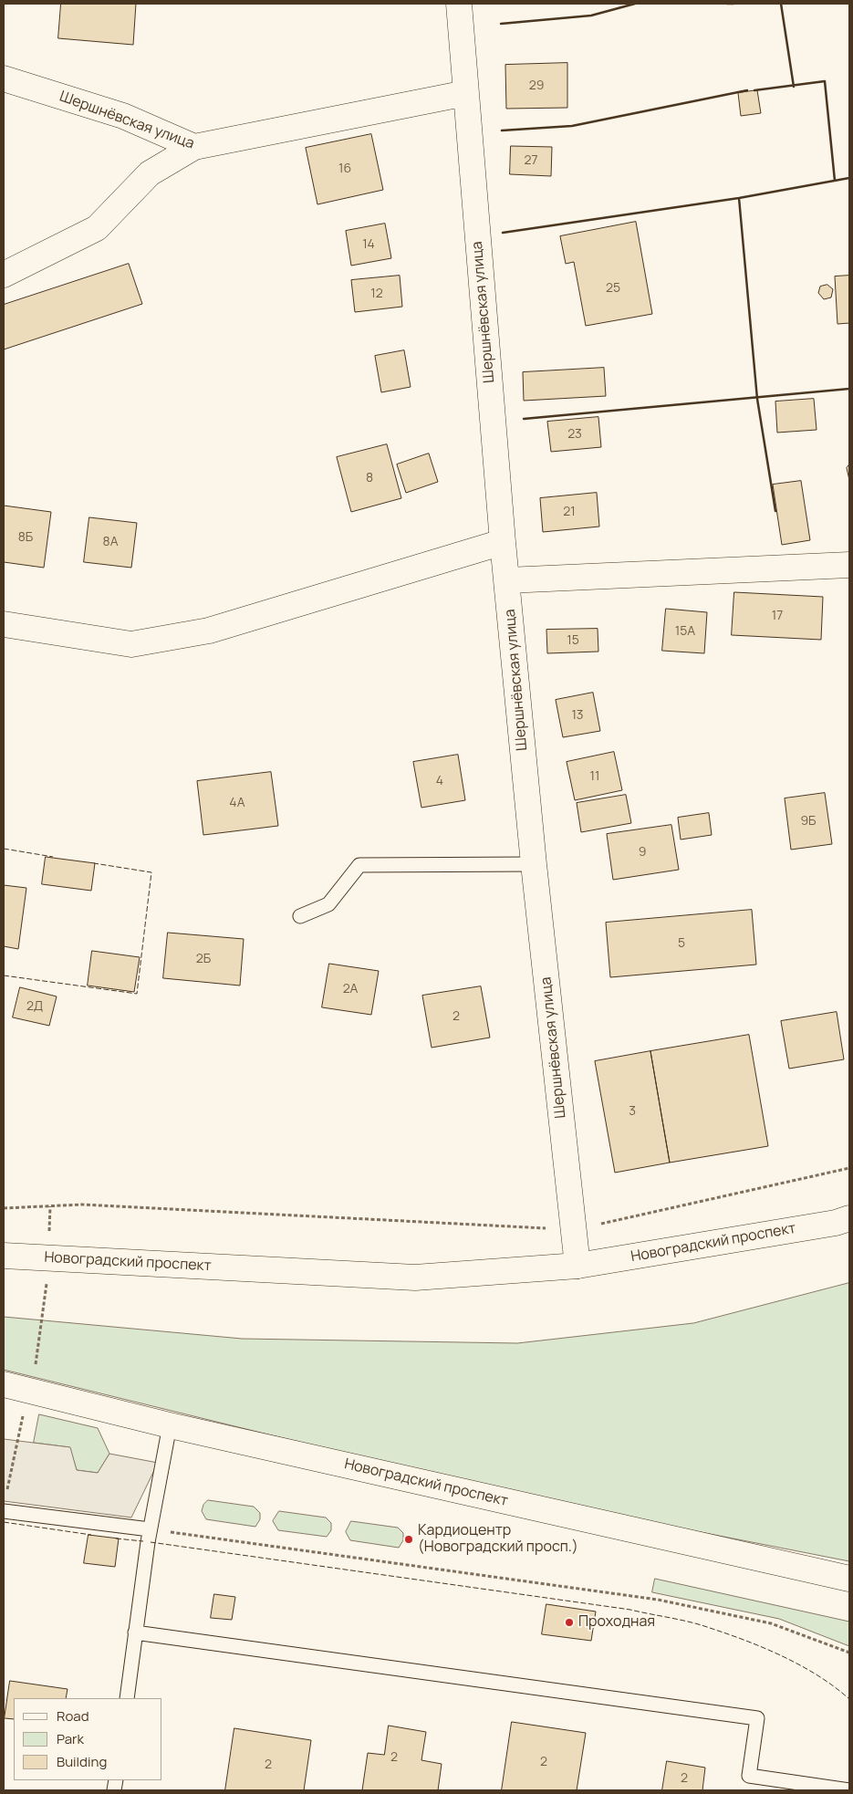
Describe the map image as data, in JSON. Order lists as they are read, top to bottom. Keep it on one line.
{"streets":{"street":["Шершнёвская улица","Новоградский проспект"]},"crossings":[["Шершнёвская улица","Новоградский проспект"]],"places":["Кардиоцентр (Новоградский просп.)","Проходная"],"house_numbers":["29","27","16","14","25","12","23","8","21","8Б","8А","17","15А","15","13","11","4","4А","9Б","9","5","2Б","2А","2Д","2","3","2","2","2","2"],"legend":["Road","Park","Building"]}
